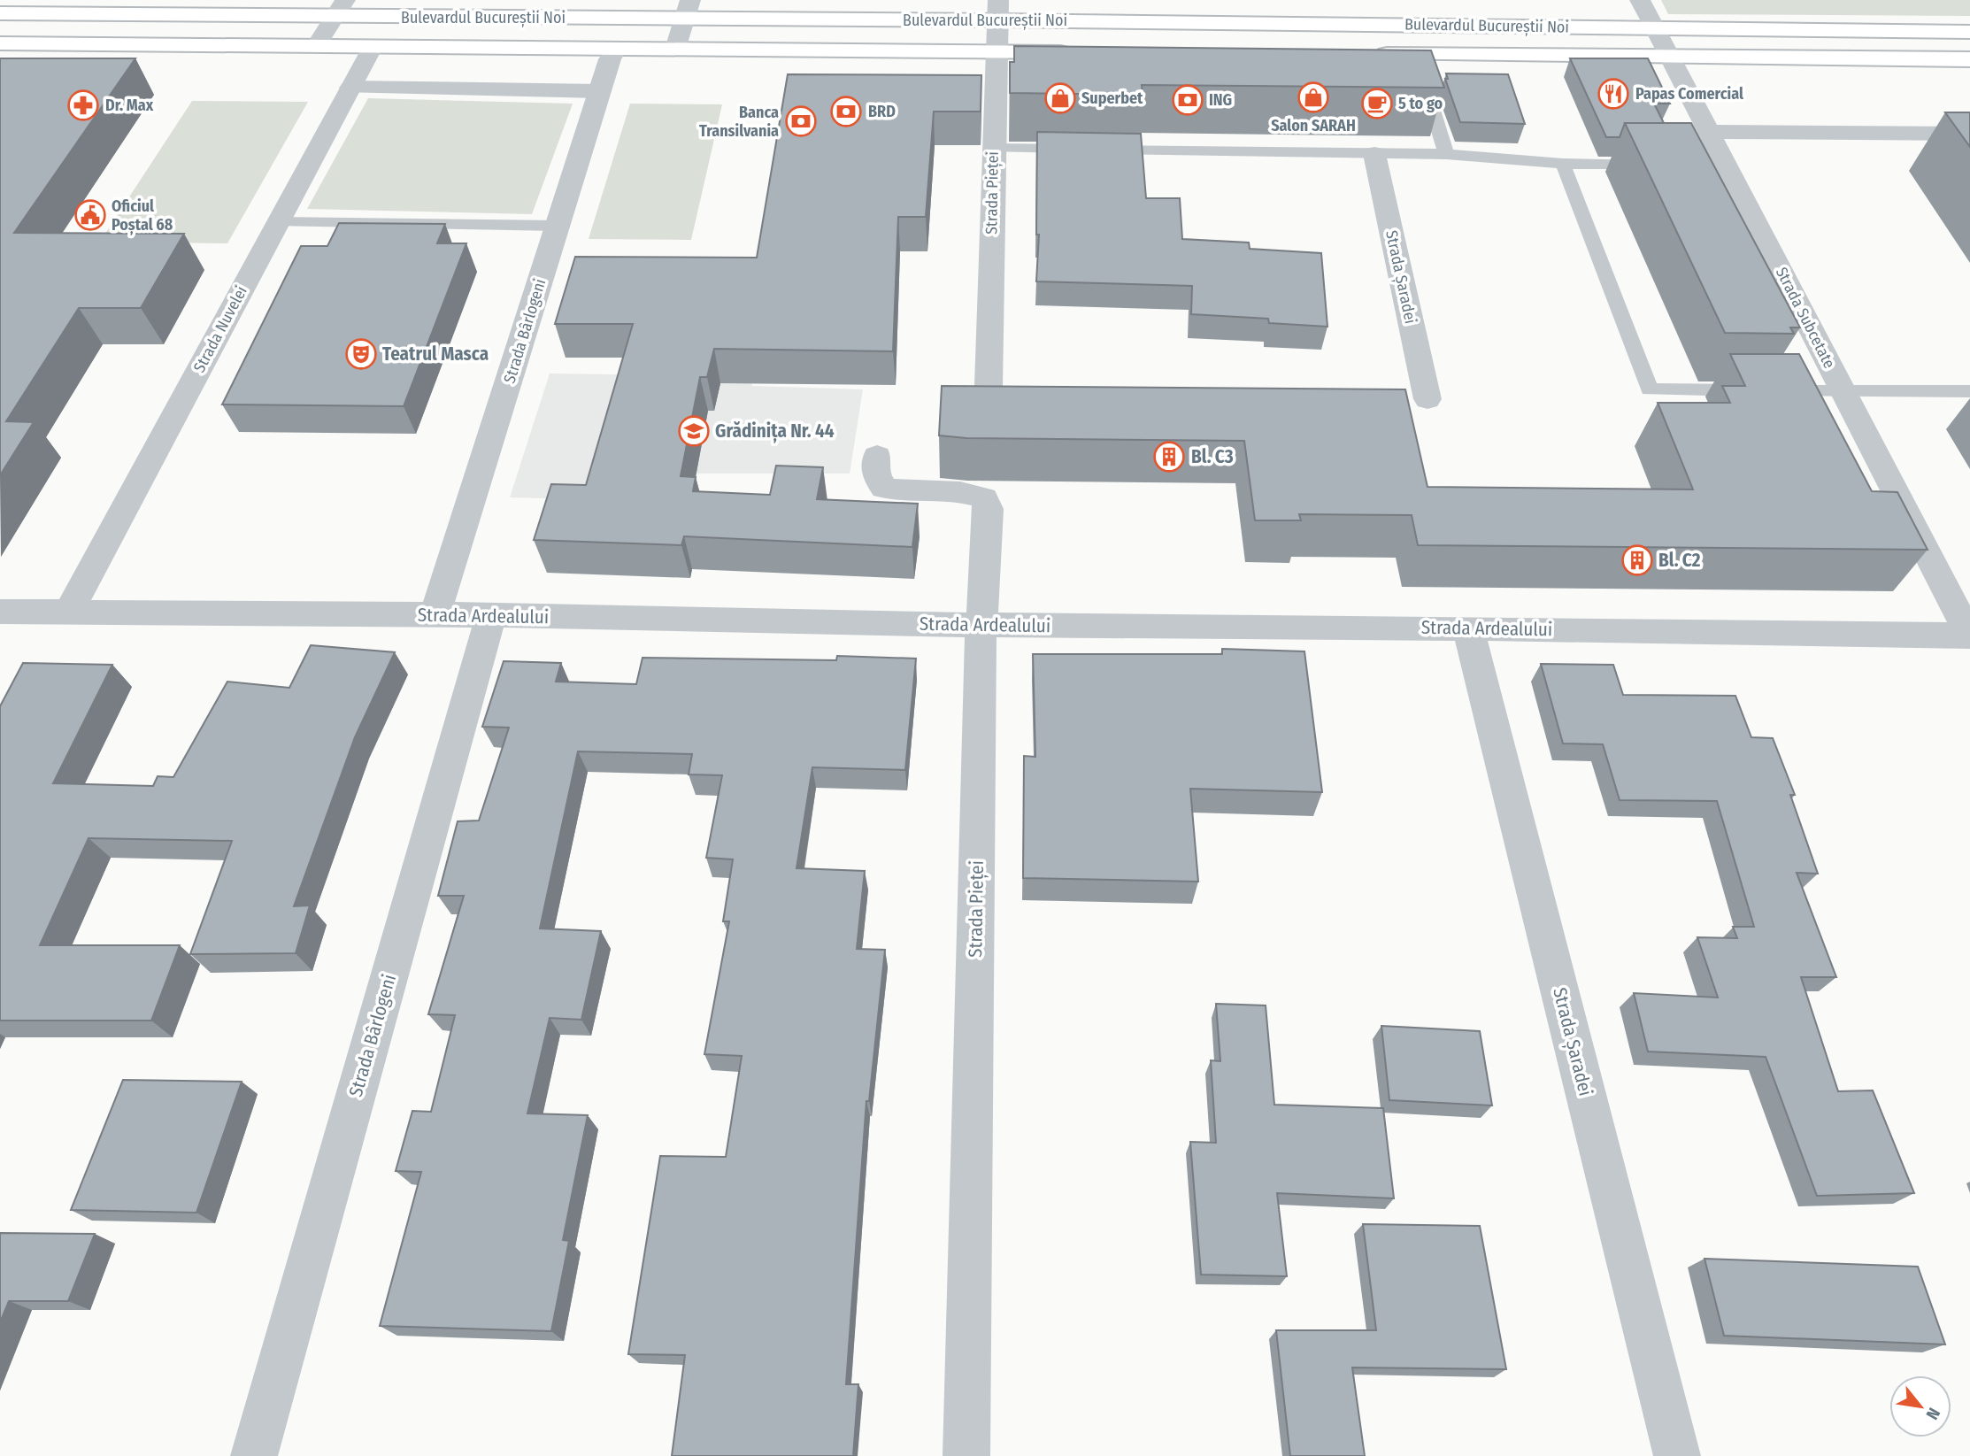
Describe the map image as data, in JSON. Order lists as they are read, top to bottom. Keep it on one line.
{"streets":{"main road":["Bulevardul Bucureștii Noi"],"street":["Strada Pieței","Strada Șaradei","Strada Subcetate","Strada Nuvelei","Strada Bârlogeni","Strada Ardealului"]},"crossings":[["Bulevardul Bucureștii Noi","Strada Pieței"],["Bulevardul Bucureștii Noi","Strada Subcetate"],["Bulevardul Bucureștii Noi","Strada Nuvelei"],["Bulevardul Bucureștii Noi","Strada Bârlogeni"],["Strada Pieței","Strada Ardealului"],["Strada Șaradei","Strada Ardealului"],["Strada Subcetate","Strada Ardealului"],["Strada Nuvelei","Strada Ardealului"],["Strada Bârlogeni","Strada Ardealului"]],"places":{"restaurant":["Papas Comercial"],"shop":["Salon SARAH","Superbet"],"bank":["ING","BRD","Banca Transilvania"],"cafe":["5 to go"],"pharmacy":["Dr. Max"],"public building":["Oficiul Poștal 68"],"theatre":["Teatrul Masca"],"school or university":["Grădinița Nr. 44"],"building":["Bl. C3","Bl. C2"]},"north":"bottom right"}
